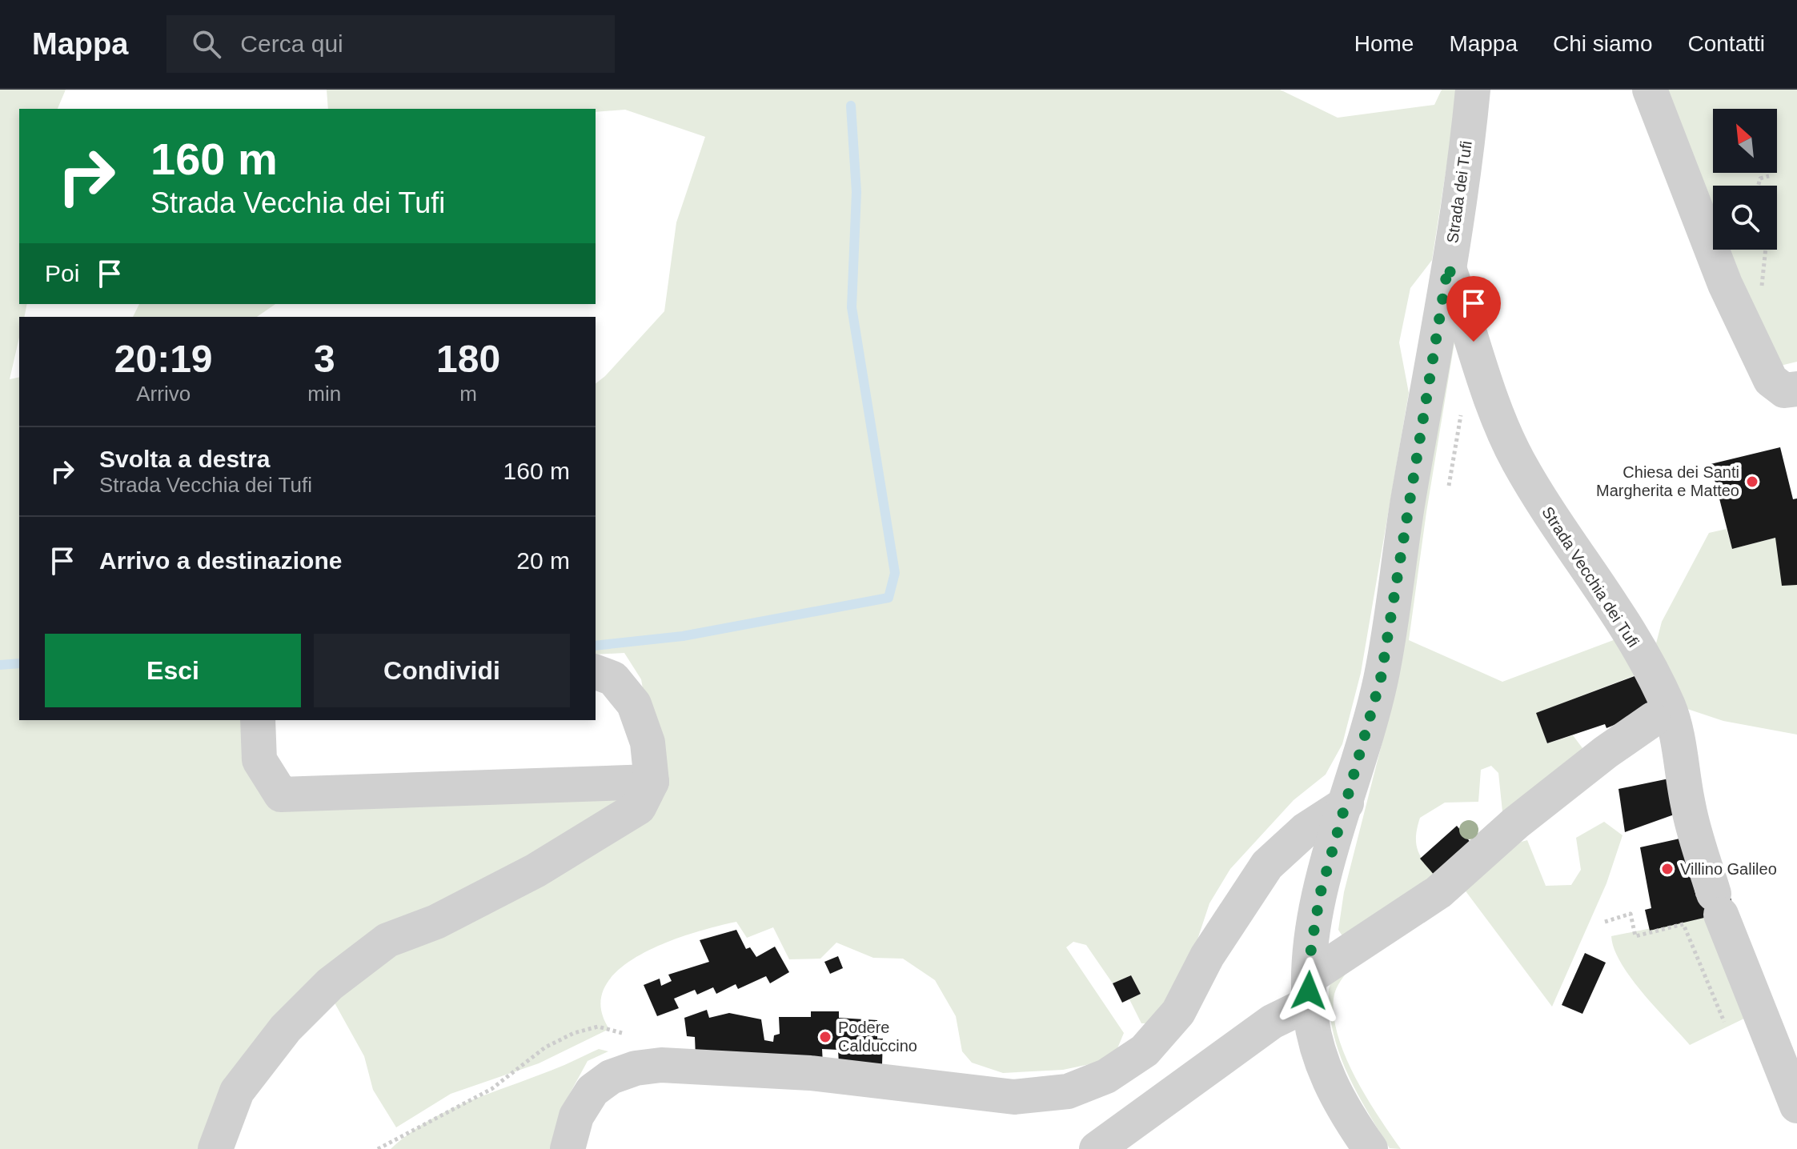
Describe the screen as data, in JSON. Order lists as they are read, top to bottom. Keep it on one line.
{"streets":{"street":["Strada dei Tufi","Strada Vecchia dei Tufi"]},"crossings":[["Strada dei Tufi","Strada Vecchia dei Tufi"]],"places":["Chiesa dei Santi Margherita e Matteo","Villino Galileo","Podere Calduccino"],"north":"top left","page":{"header":"Mappa","search":"Cerca qui","nav":["Home","Mappa","Chi siamo","Contatti"],"turn":["160 m","Strada Vecchia dei Tufi"],"then":"Poi","eta":["20:19","Arrivo","3","min","180","m"],"list":[{"name":"Svolta a destra","note":"Strada Vecchia dei Tufi","value":"160 m"},{"name":"Arrivo a destinazione","value":"20 m"}],"buttons":["Esci","Condividi"]}}
